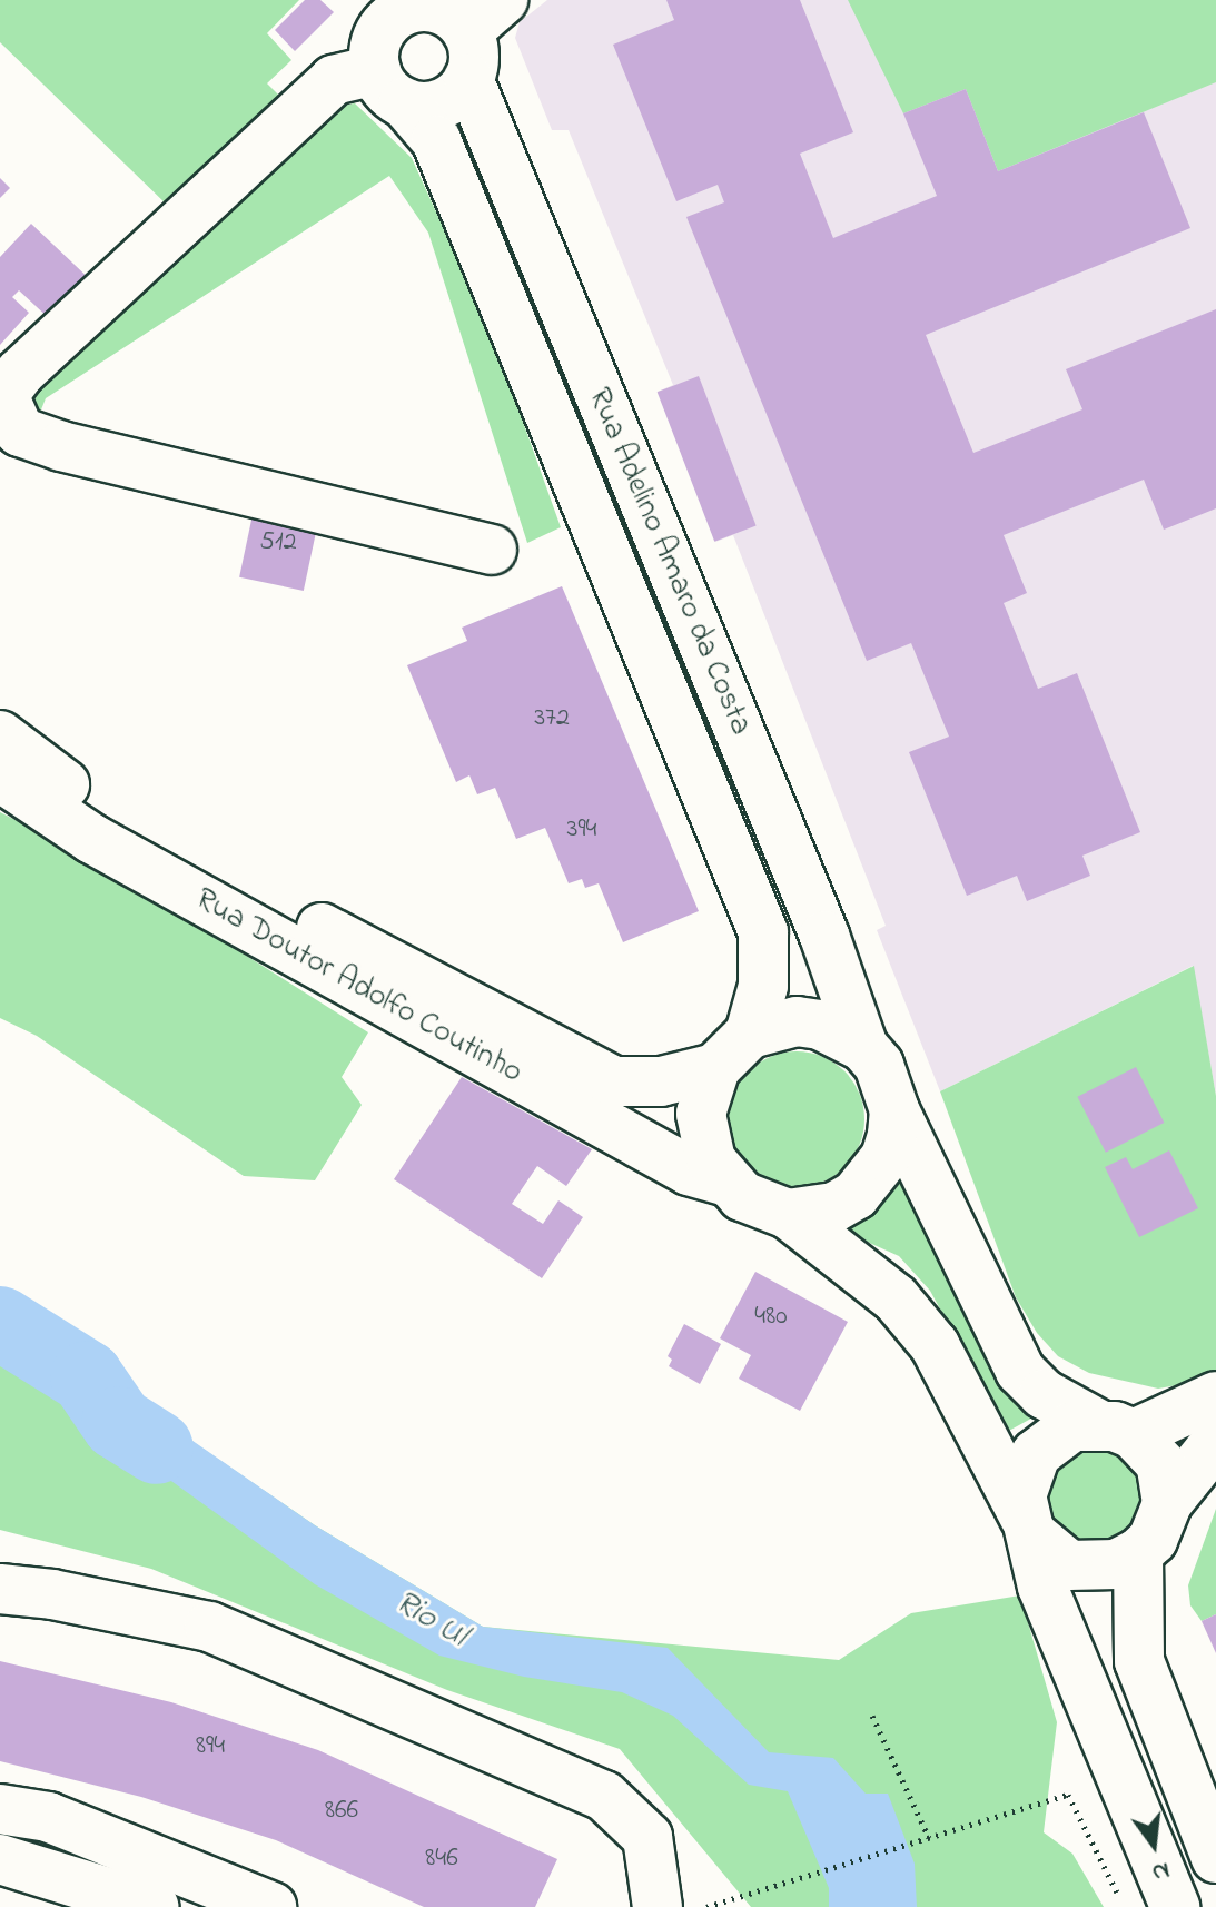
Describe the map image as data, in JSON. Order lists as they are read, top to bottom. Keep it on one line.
{"streets":{"main road":["Rua Adelino Amaro da Costa","Rua Doutor Adolfo Coutinho"]},"crossings":[["Rua Adelino Amaro da Costa","Rua Doutor Adolfo Coutinho"]],"water":["Rio Ul"],"house_numbers":["512","372","394","480","894","866","846"],"north":"bottom"}
